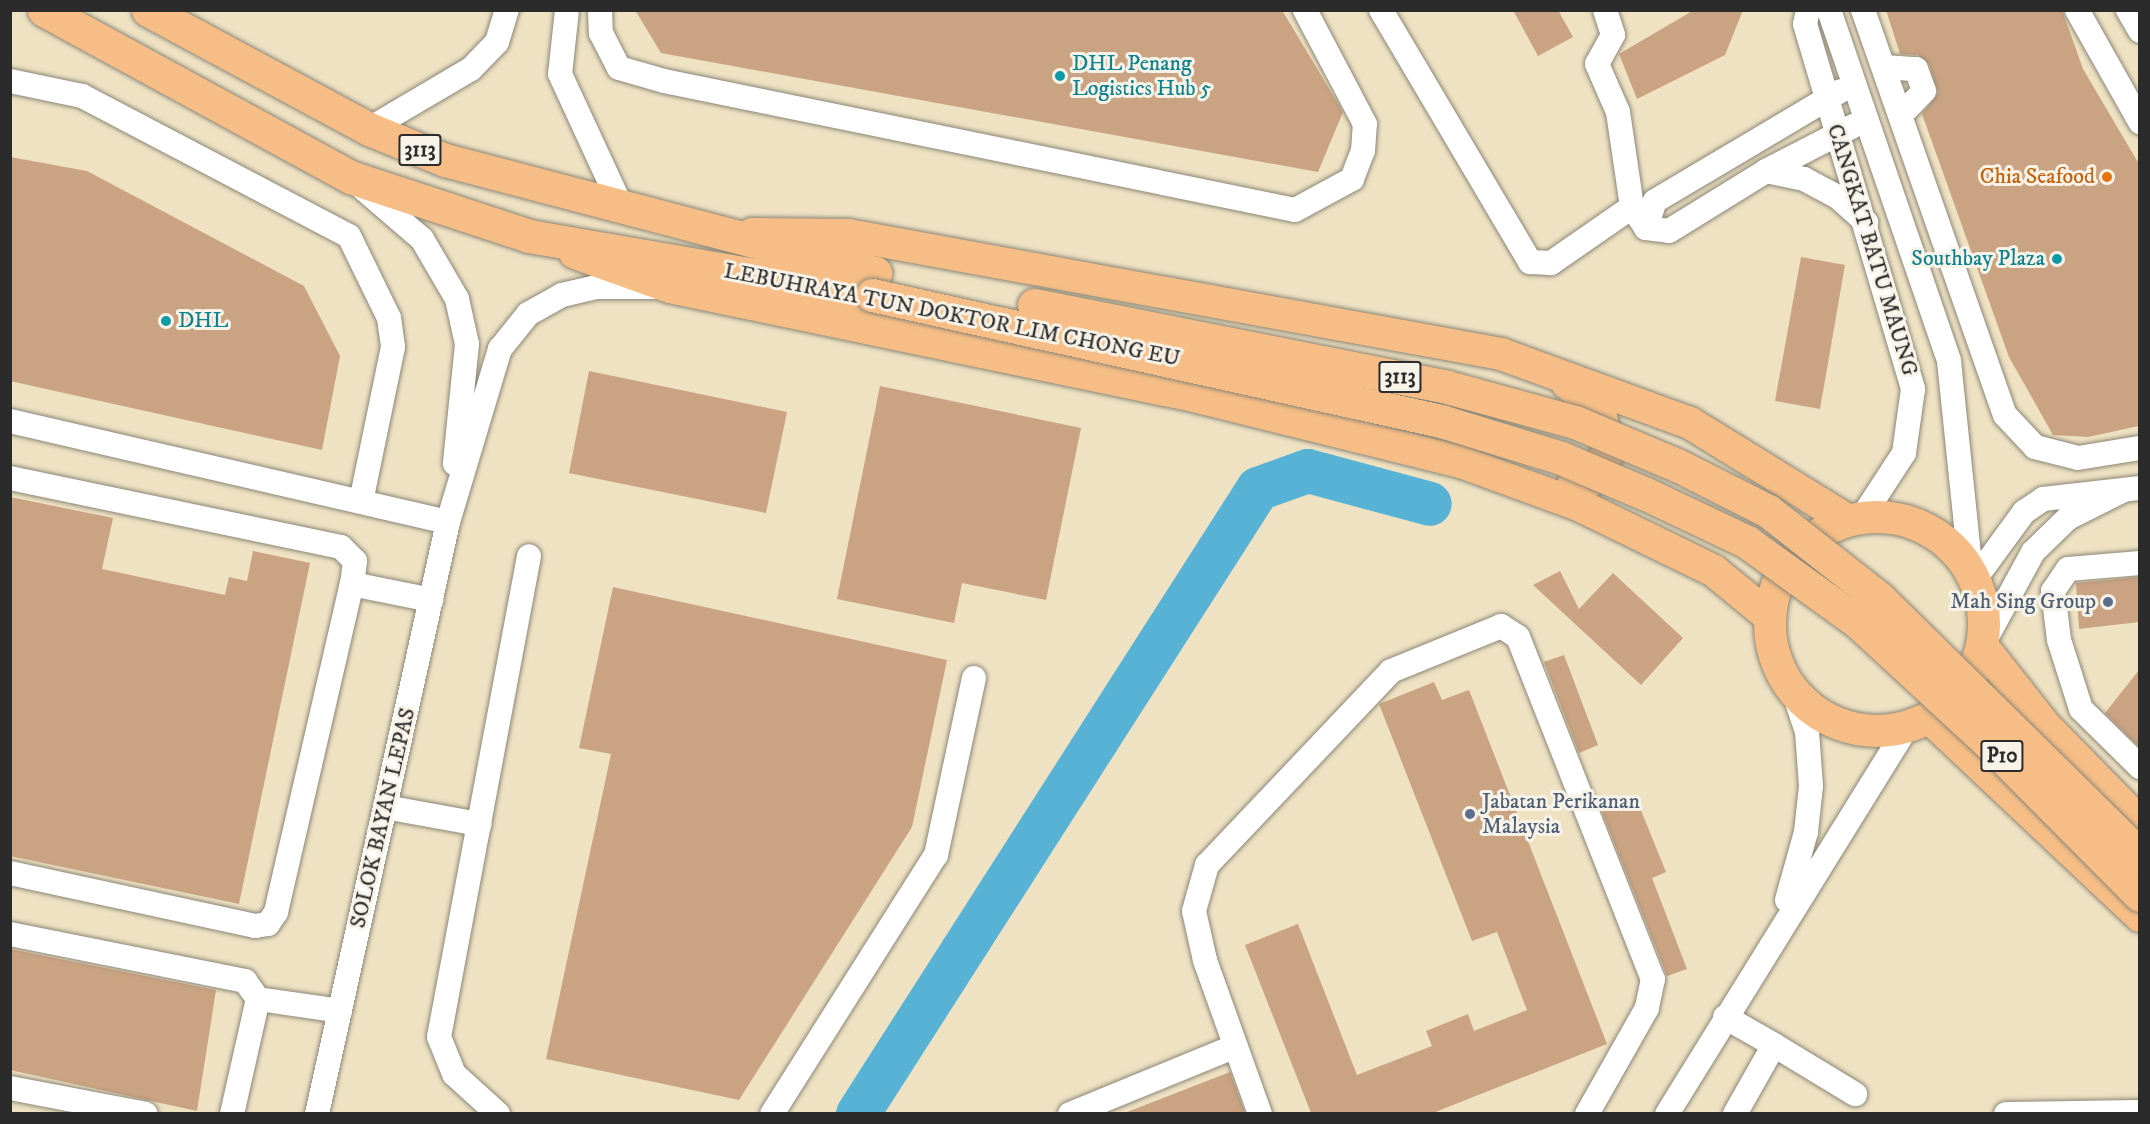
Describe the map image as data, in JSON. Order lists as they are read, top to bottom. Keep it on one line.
{"streets":{"highway":["3113","LEBUHRAYA TUN DOKTOR LIM CHONG EU","P10"],"street":["CANGKAT BATU MAUNG","SOLOK BAYAN LEPAS"]},"crossings":[["LEBUHRAYA TUN DOKTOR LIM CHONG EU","P10"],["LEBUHRAYA TUN DOKTOR LIM CHONG EU","SOLOK BAYAN LEPAS"]],"places":["DHL Penang Logistics Hub 5","Chia Seafood","Southbay Plaza","DHL","Mah Sing Group","Jabatan Perikanan Malaysia"]}
